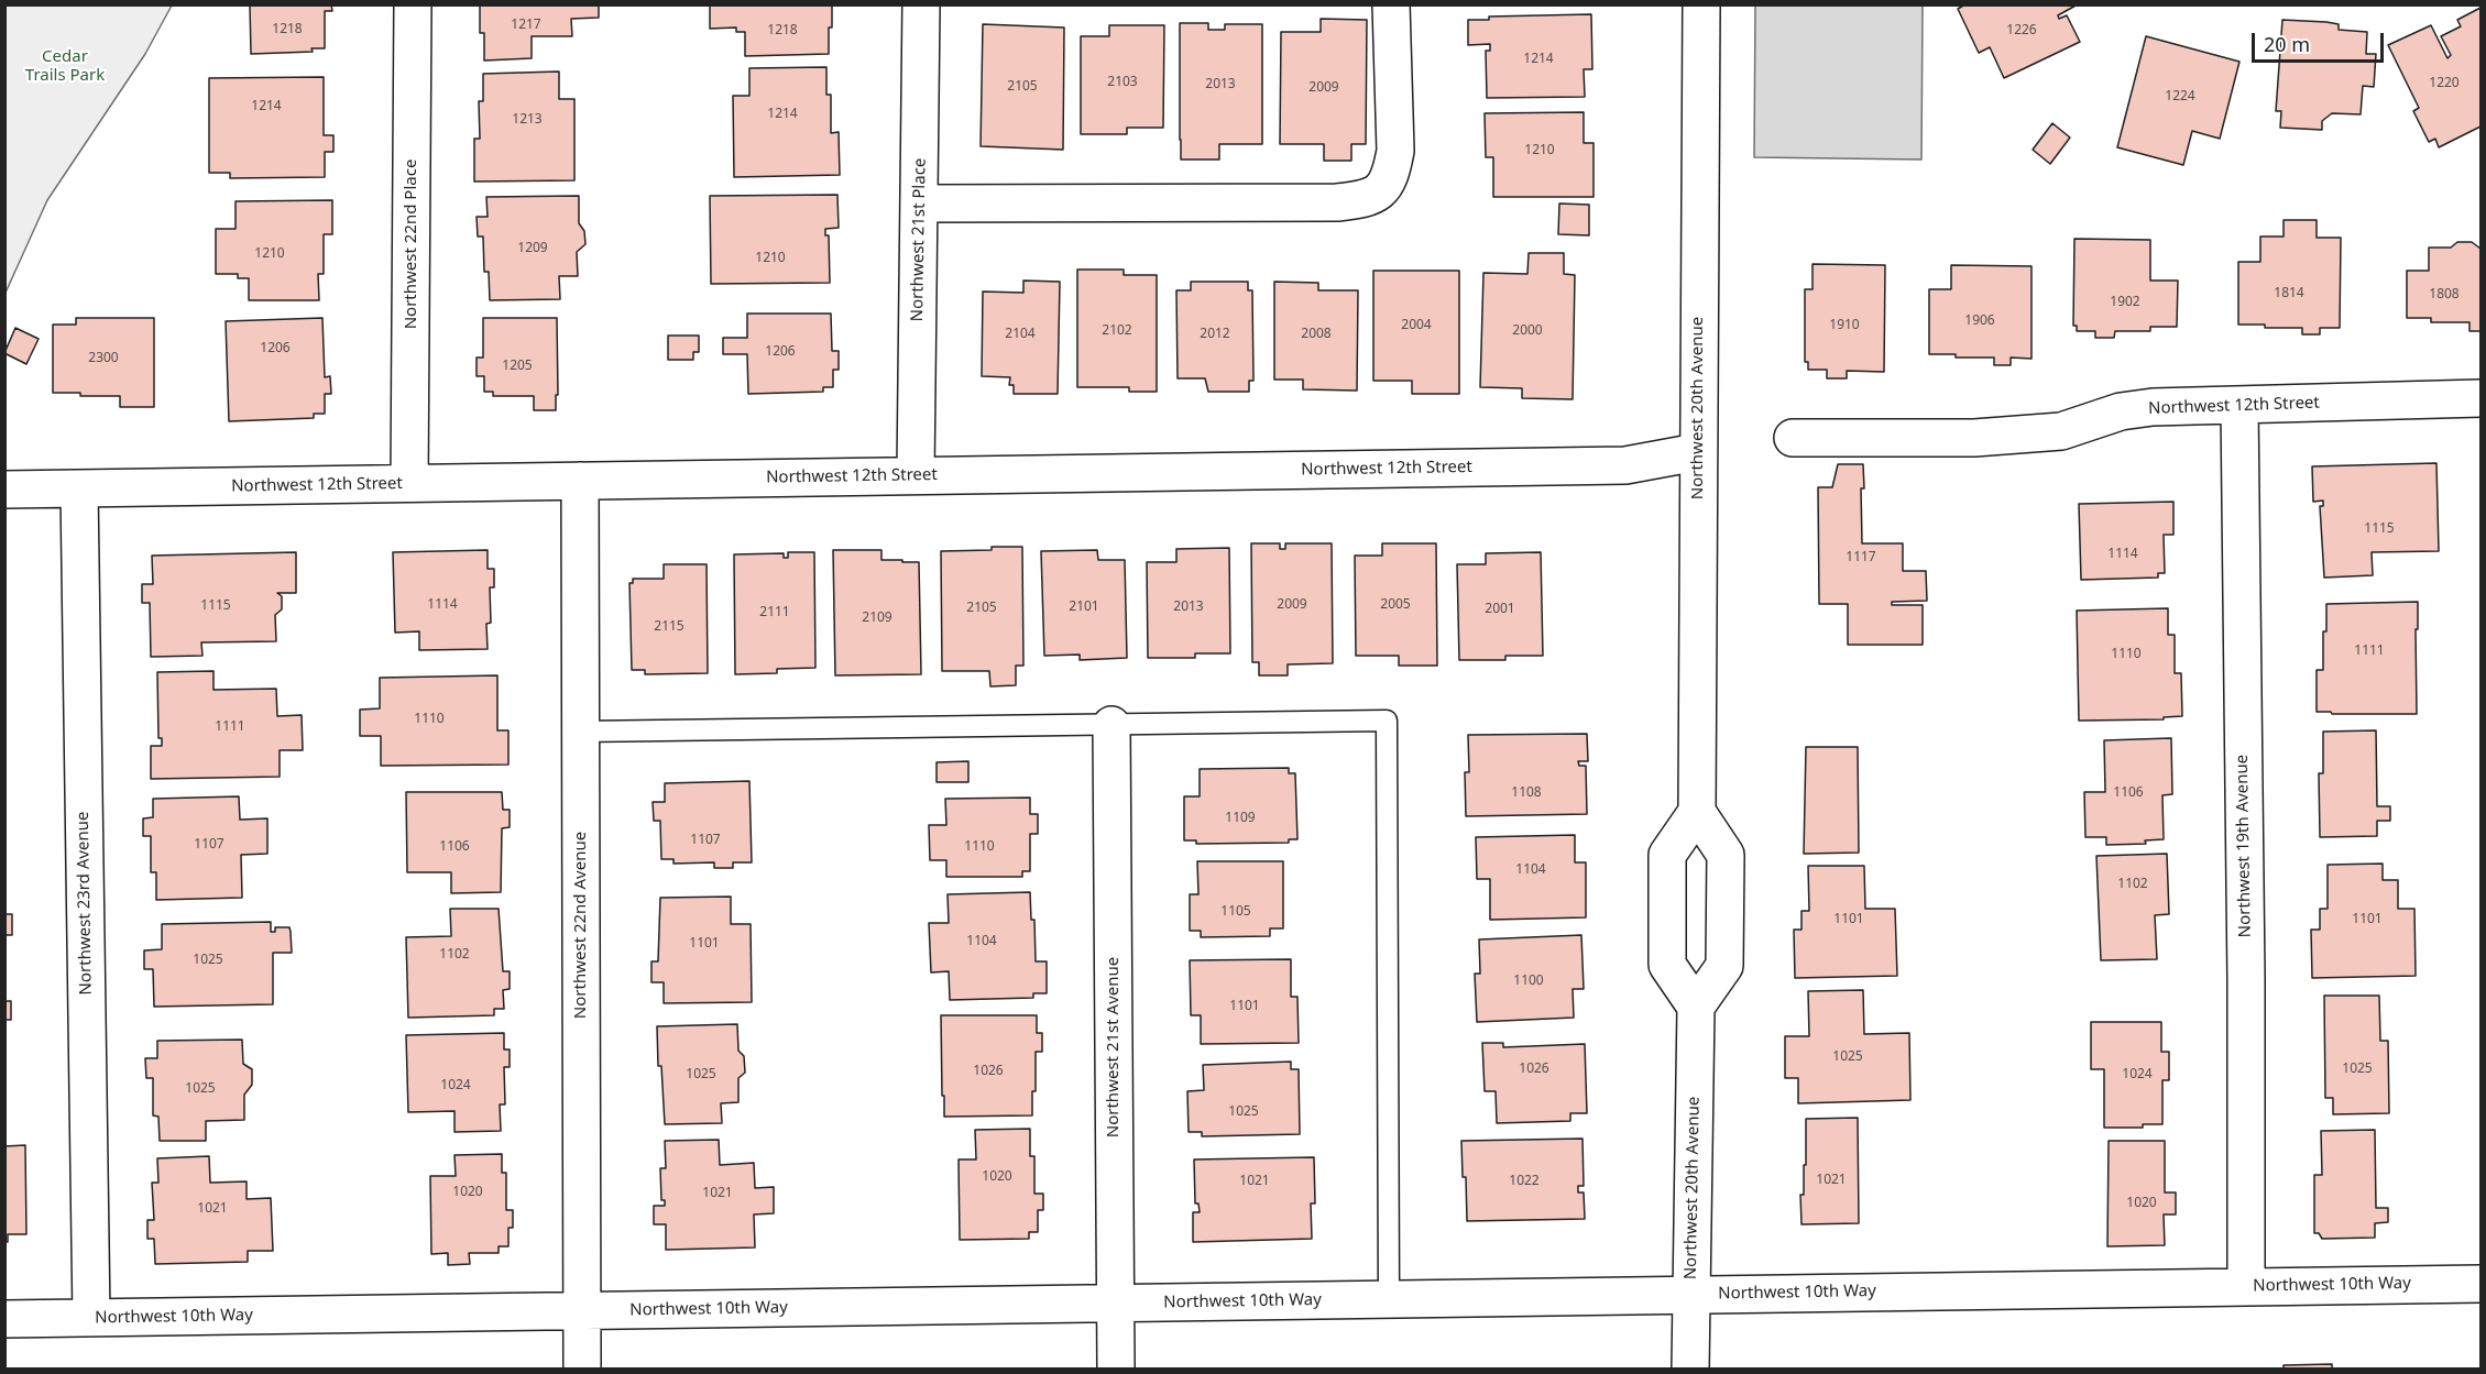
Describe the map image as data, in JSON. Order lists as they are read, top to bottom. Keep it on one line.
{"streets":{"street":["Northwest 21st Place","Northwest 22nd Place","Northwest 12th Street","Northwest 20th Avenue","Northwest 19th Avenue","Northwest 23rd Avenue","Northwest 22nd Avenue","Northwest 21st Avenue","Northwest 10th Way"]},"crossings":[["Northwest 21st Place","Northwest 12th Street"],["Northwest 22nd Place","Northwest 12th Street"],["Northwest 12th Street","Northwest 20th Avenue"],["Northwest 12th Street","Northwest 19th Avenue"],["Northwest 12th Street","Northwest 23rd Avenue"],["Northwest 12th Street","Northwest 22nd Avenue"],["Northwest 20th Avenue","Northwest 10th Way"],["Northwest 19th Avenue","Northwest 10th Way"],["Northwest 23rd Avenue","Northwest 10th Way"],["Northwest 22nd Avenue","Northwest 10th Way"],["Northwest 21st Avenue","Northwest 10th Way"]],"parks":["Cedar Trails Park"],"house_numbers":["1217","1218","1218","1226","1214","2103","1220","2013","2105","2009","1224","1214","1214","1213","1210","1209","1210","1210","1814","1808","1902","1906","2004","1910","2102","2000","2104","2012","2008","1206","1206","2300","1205","1115","1114","1117","1114","2009","2005","1115","2101","2013","2105","2001","2111","2109","2115","1111","1110","1110","1111","1108","1106","1109","1107","1107","1106","1110","1104","1102","1105","1101","1101","1104","1101","1102","1025","1100","1101","1025","1026","1025","1026","1025","1024","1024","1025","1025","1020","1021","1021","1022","1020","1021","1020","1021"],"scale_bar":"20 m"}
